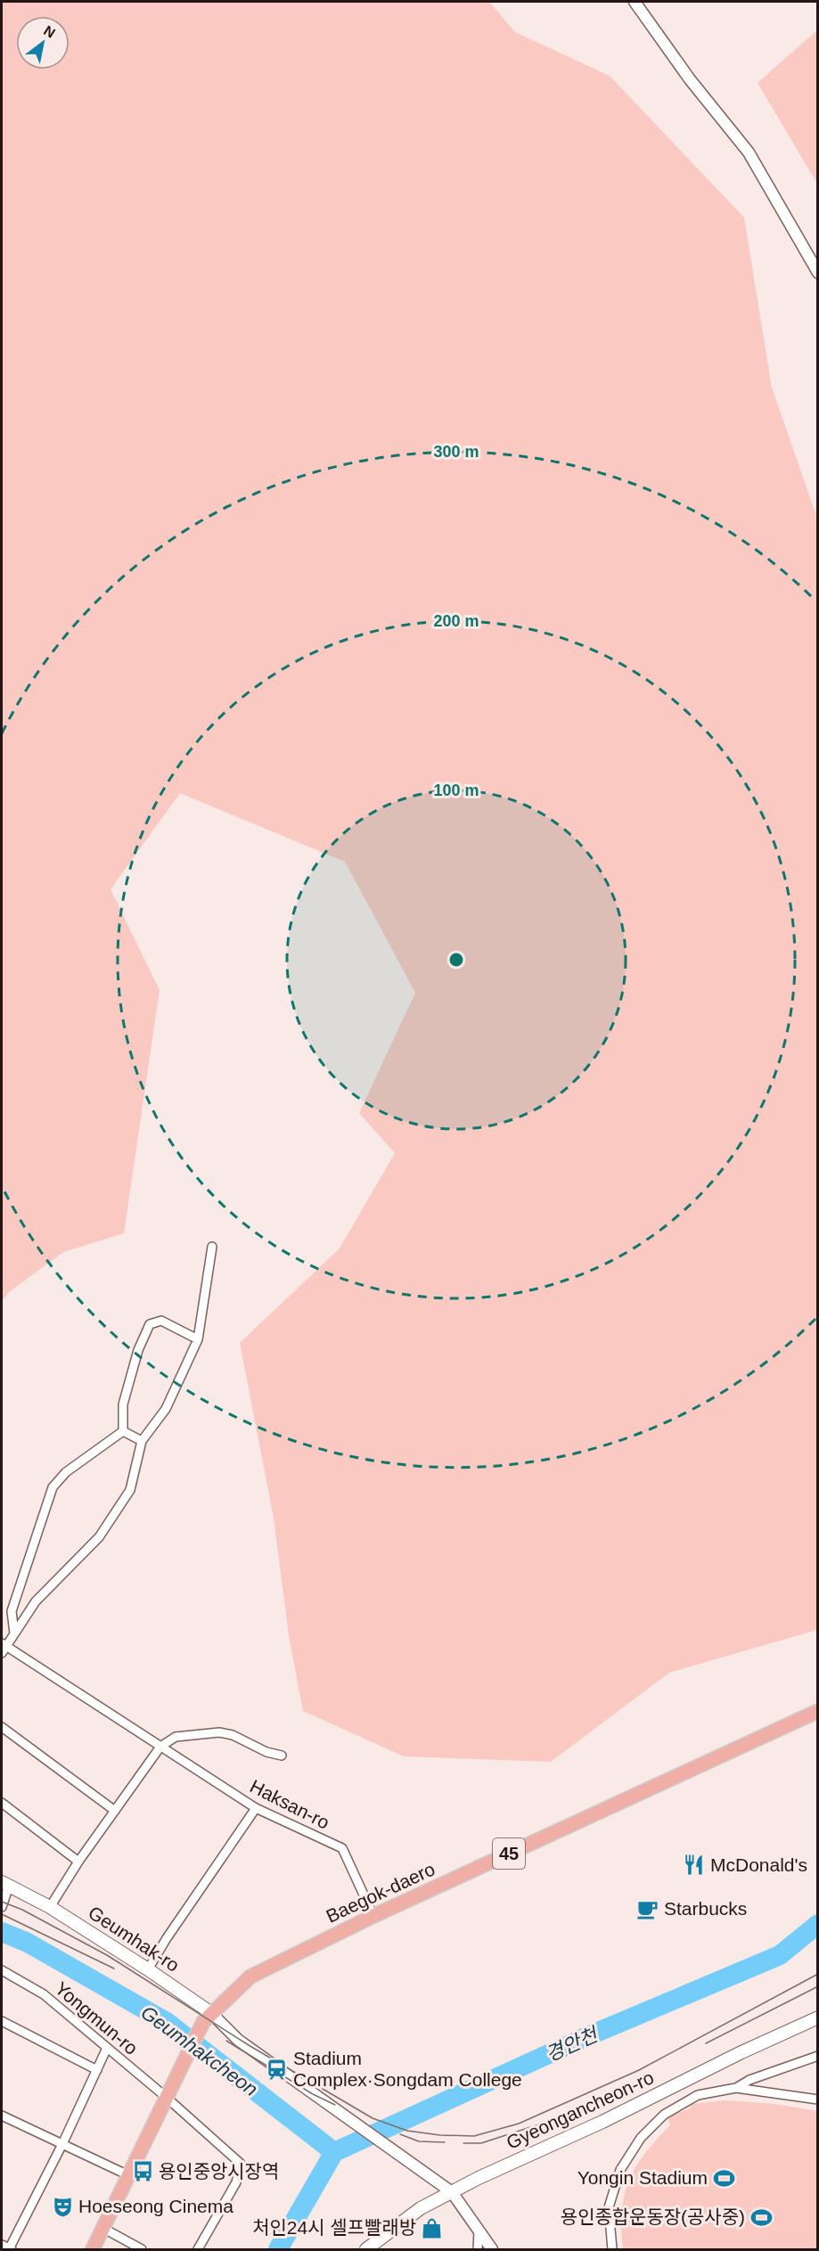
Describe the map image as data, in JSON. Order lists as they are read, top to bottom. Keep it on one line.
{"streets":{"main road":["45","Baegok-daero","Geumhak-ro","Gyeongancheon-ro"],"street":["Haksan-ro","Yongmun-ro"]},"crossings":[["Haksan-ro","Baegok-daero"],["Baegok-daero","Geumhak-ro"],["Baegok-daero","Yongmun-ro"],["Geumhak-ro","Gyeongancheon-ro"]],"water":["경안천","Geumhakcheon"],"places":{"restaurant":["McDonald's"],"cafe":["Starbucks"],"station":["Stadium Complex·Songdam College"],"bus stop":["용인중앙시장역"],"sports":["Yongin Stadium","용인종합운동장(공사중)"],"theatre":["Hoeseong Cinema"],"shop":["처인24시 셀프빨래방"]},"north":"top right","rings":["300 m","200 m","100 m"]}
